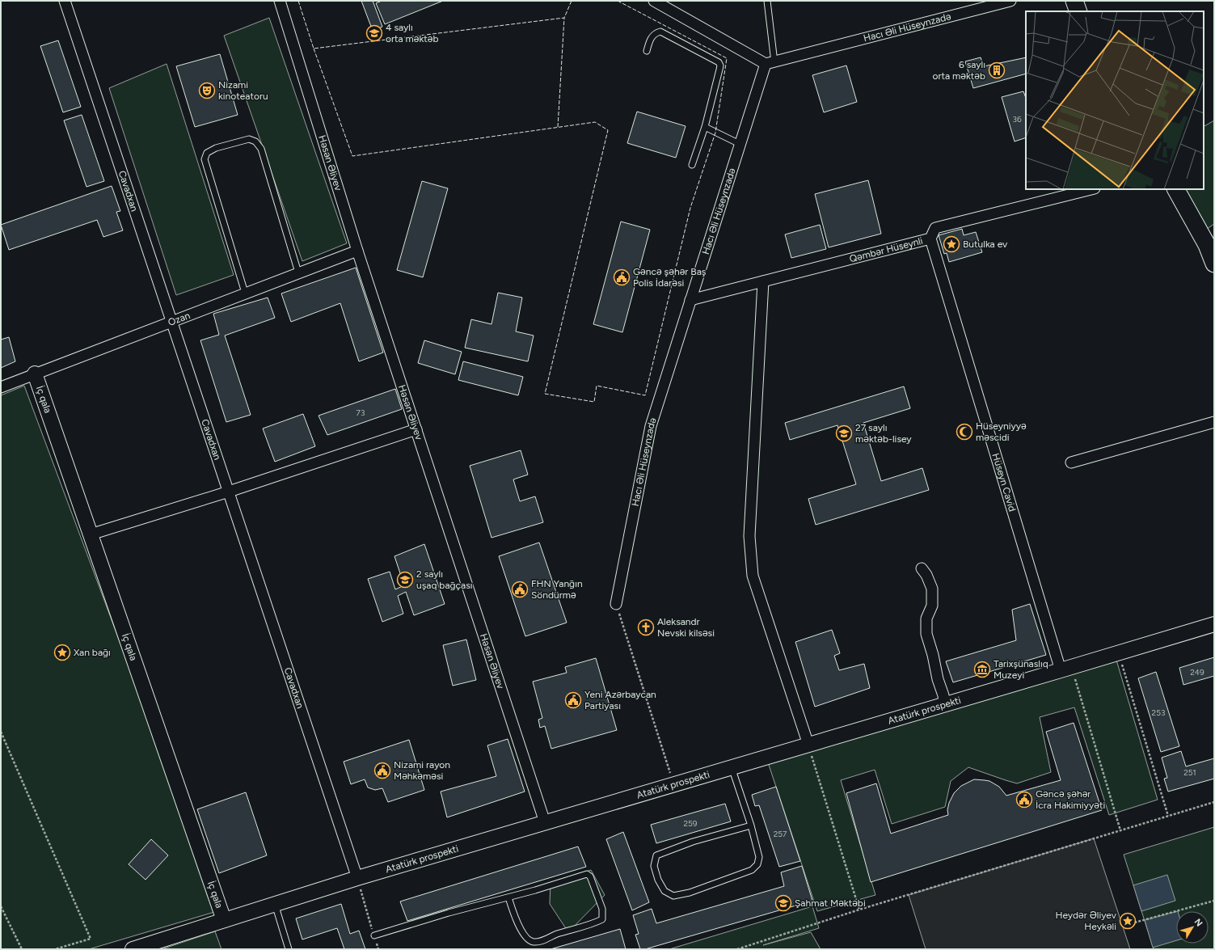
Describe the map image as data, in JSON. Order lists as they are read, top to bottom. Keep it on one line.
{"streets":{"main road":["İç qala","Atatürk prospekti"],"street":["Hacı Əli Hüseynzadə","Həsən Əliyev","Cavadxan","Qəmbər Hüseynli","Ozan","Hüseyn Cavid"]},"crossings":[["Hacı Əli Hüseynzadə","Qəmbər Hüseynli"],["Həsən Əliyev","Ozan"],["Həsən Əliyev","Atatürk prospekti"],["Cavadxan","Ozan"],["Cavadxan","Atatürk prospekti"],["Qəmbər Hüseynli","Hüseyn Cavid"],["Ozan","İç qala"],["İç qala","Atatürk prospekti"],["Hüseyn Cavid","Atatürk prospekti"]],"places":{"school or university":["4 saylı orta məktəb","27 saylı məktəb-lisey","2 saylı uşaq bağçası","Şahmat Məktəbi"],"building":["6 saylı orta məktəb"],"theatre":["Nizami kinoteatoru"],"place":["Butulka ev","Xan bağı","Heydər Əliyev Heykəli"],"public building":["Gəncə şəhər Baş Polis İdarəsi","FHN Yanğın Söndürmə","Yeni Azərbaycan Partiyası","Nizami rayon Məhkəməsi","Gəncə şəhər İcra Hakimiyyəti"],"mosque":["Hüseyniyyə məscidi"],"church":["Aleksandr Nevski kilsəsi"],"museum":["Tarixşünaslıq Muzeyi"]},"house_numbers":["36","73","249","253","251","259","257"],"north":"top right"}
